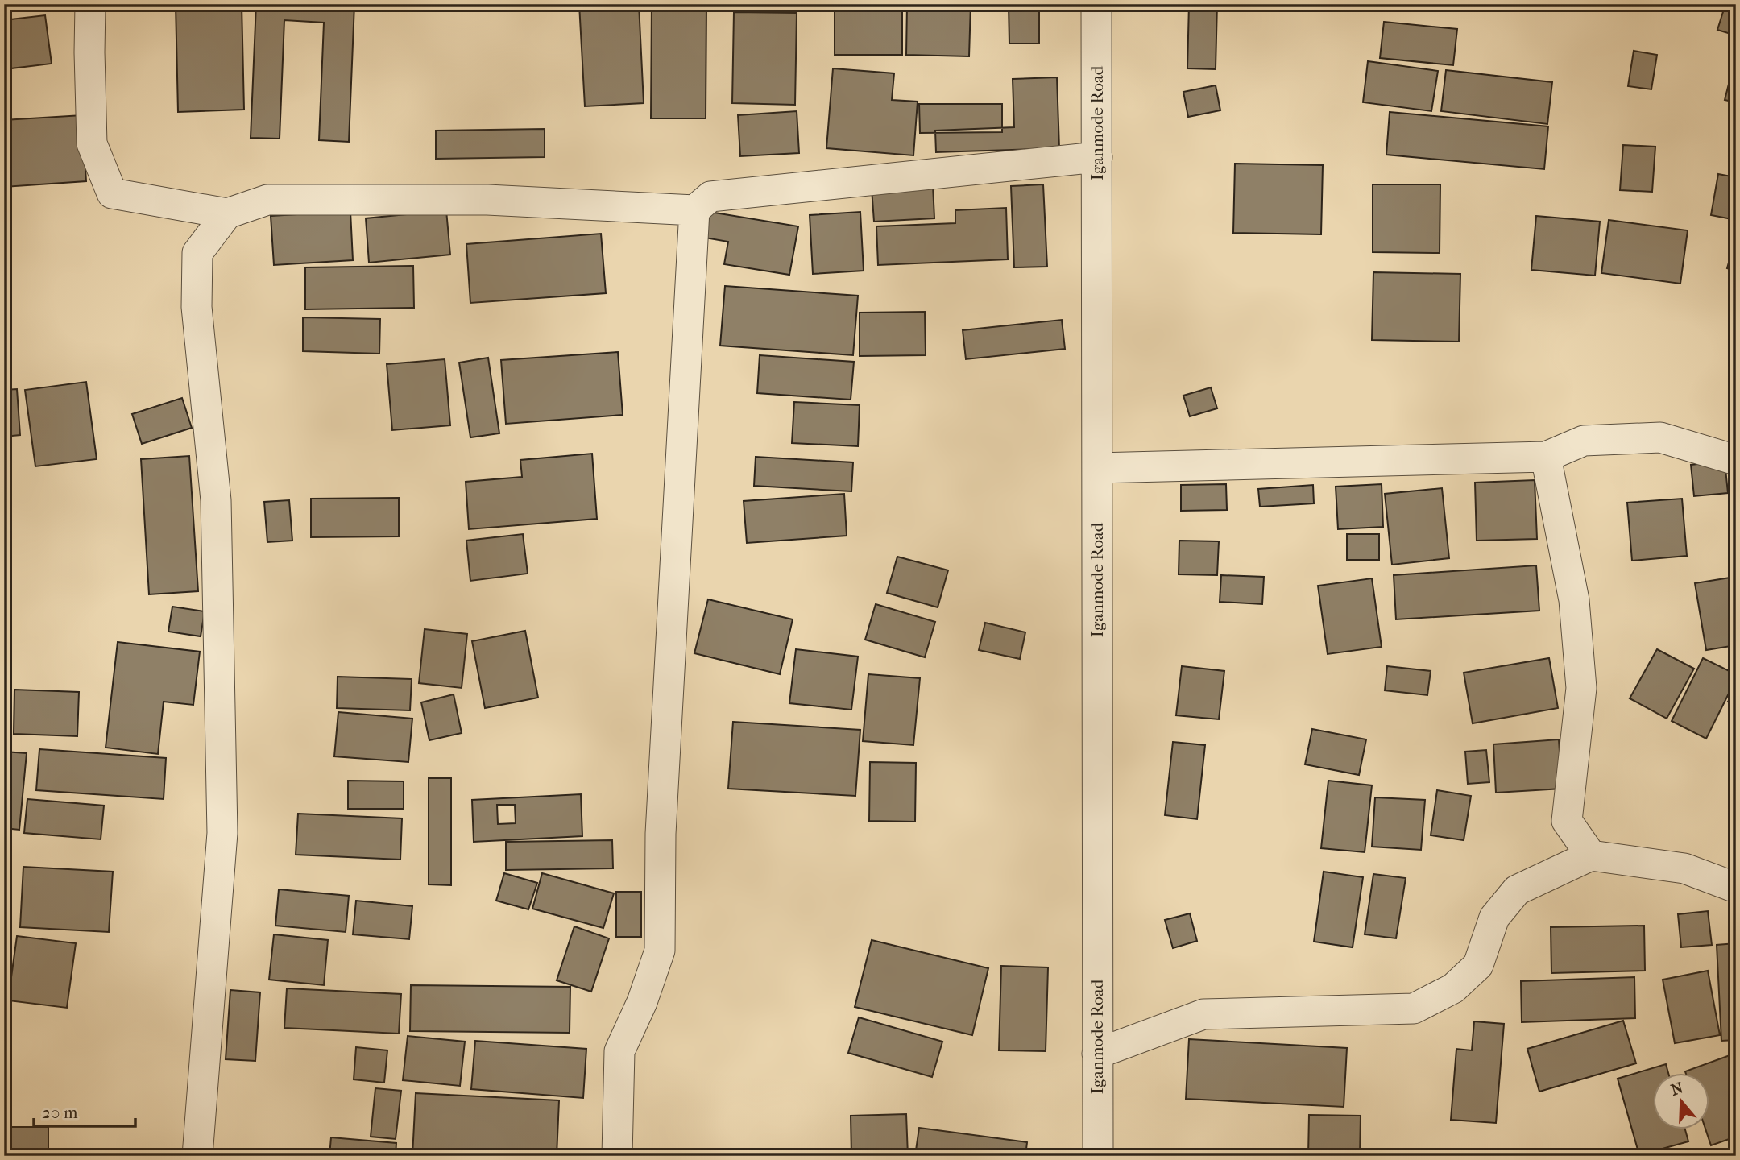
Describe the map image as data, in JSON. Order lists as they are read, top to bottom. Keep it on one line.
{"streets":{"street":["Iganmode Road"]},"scale_bar":"20 m","north":"top"}
